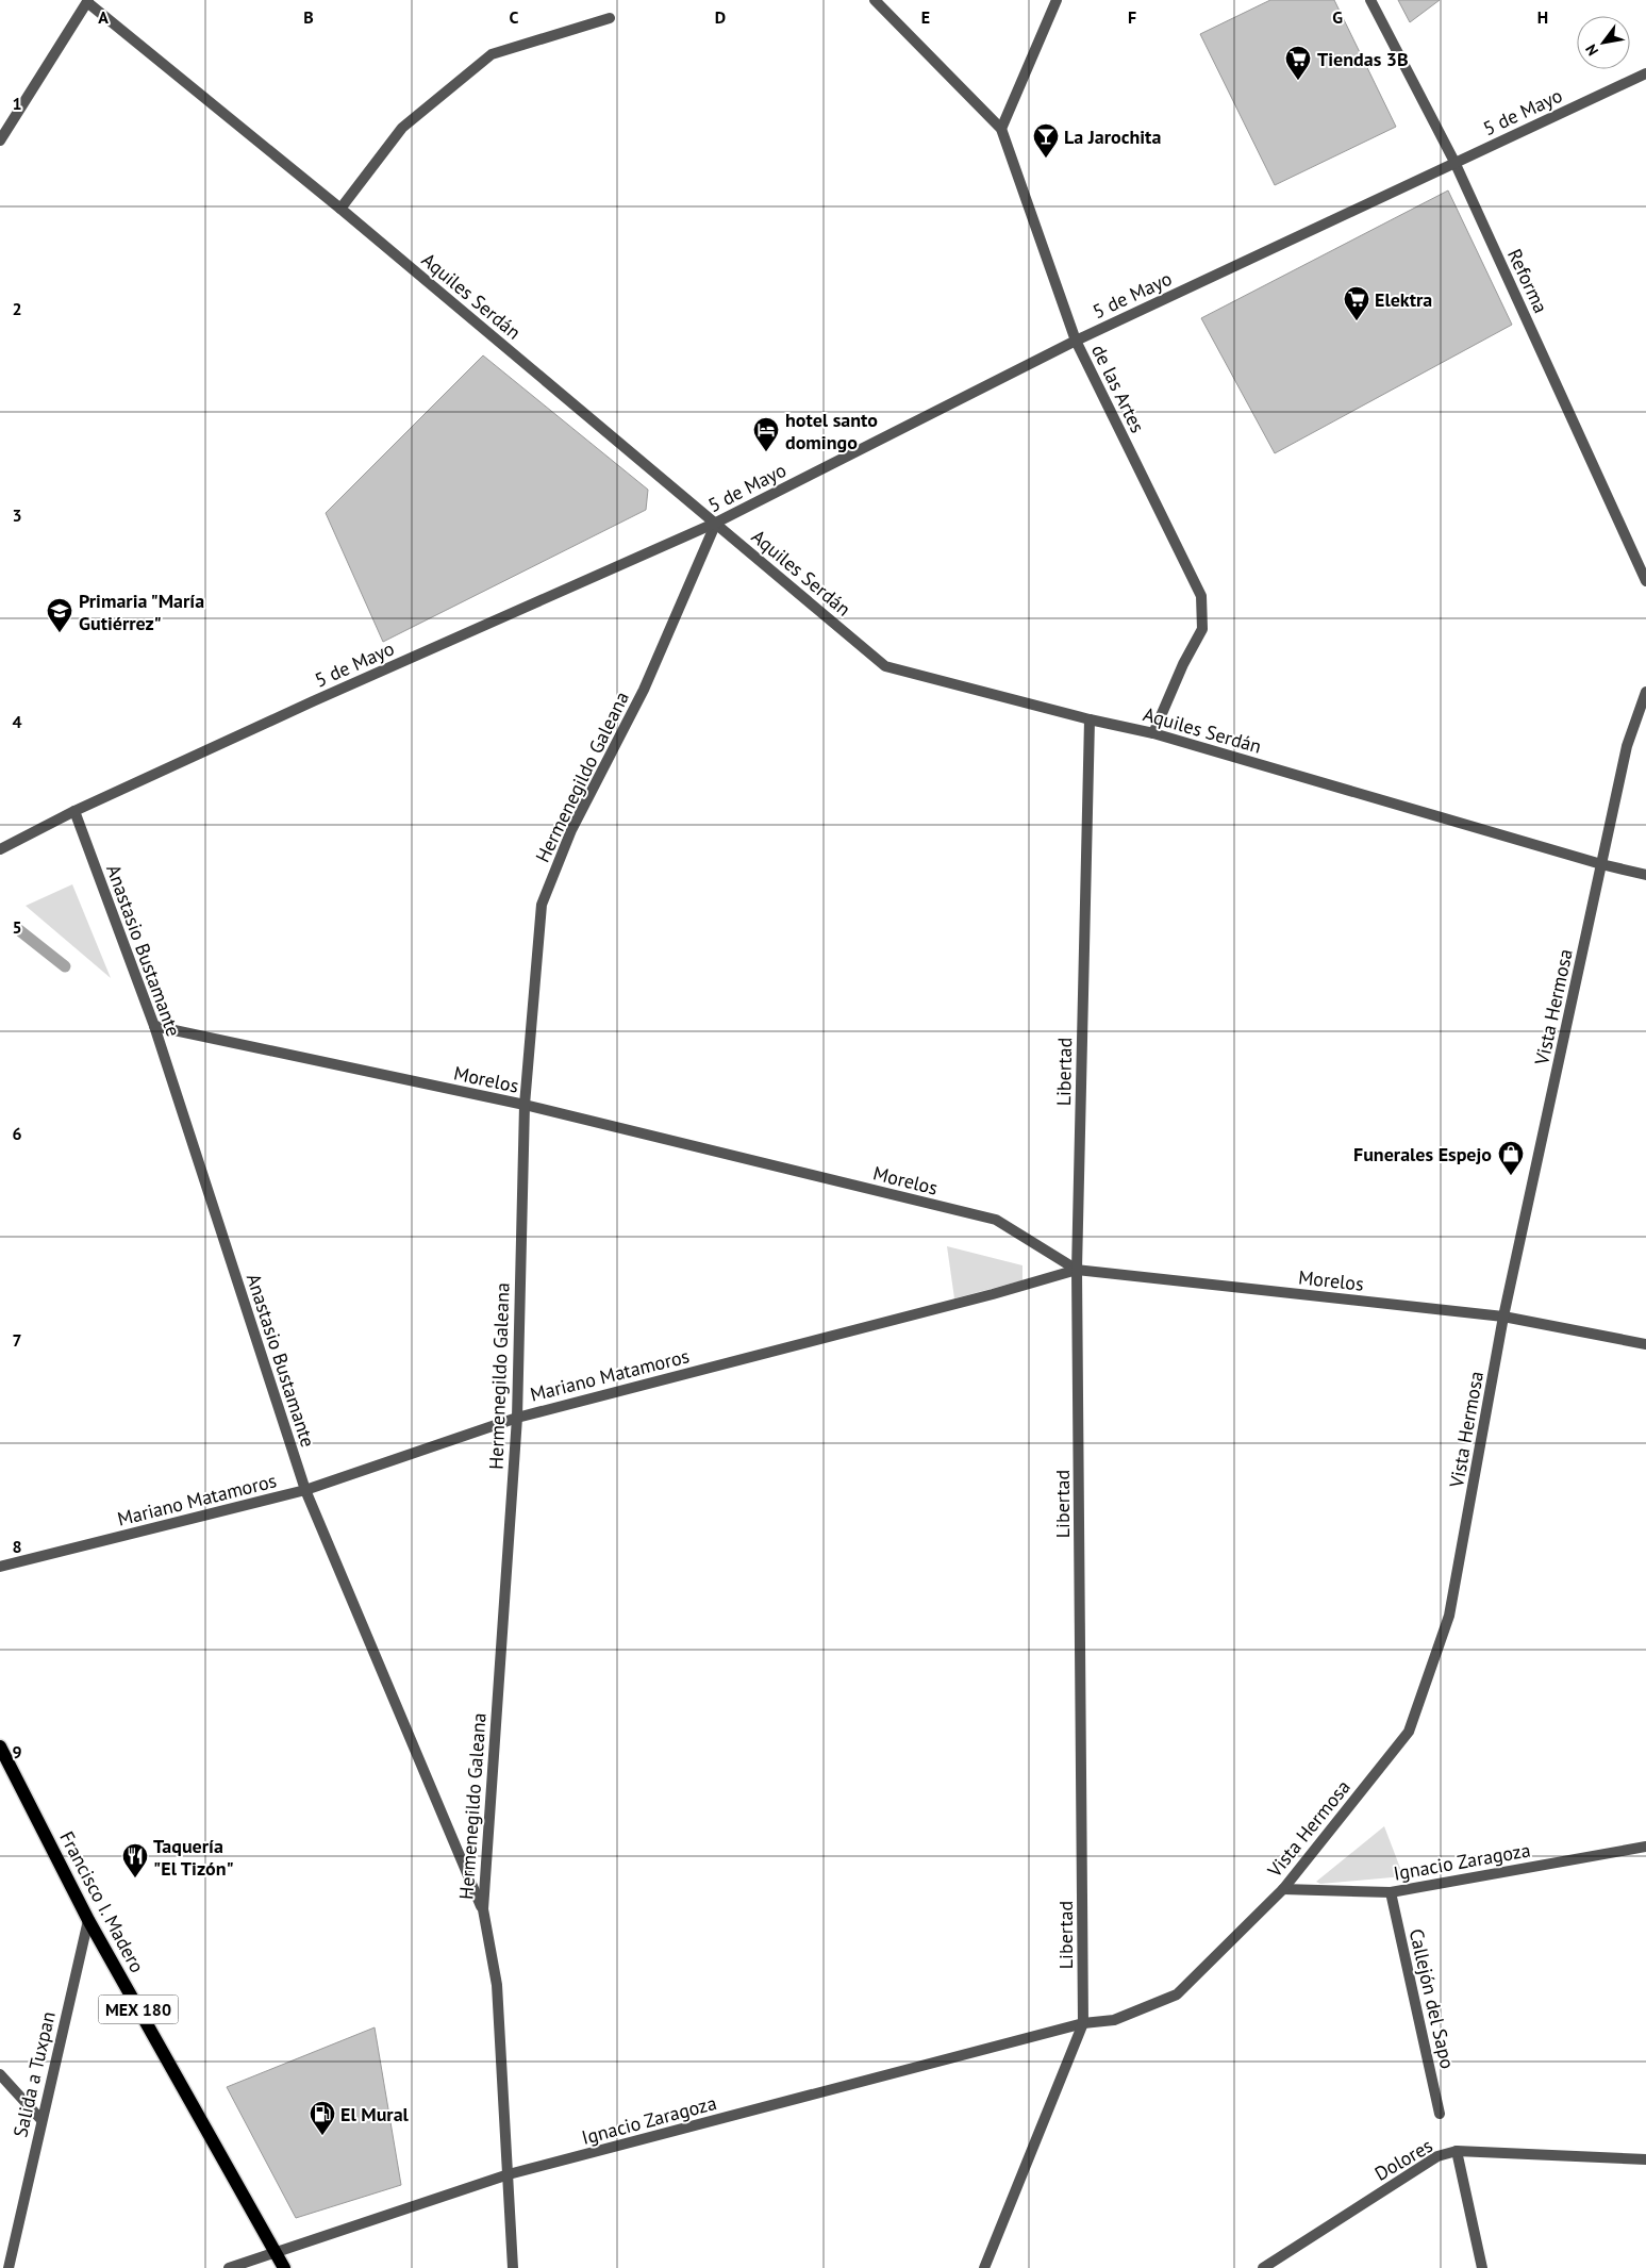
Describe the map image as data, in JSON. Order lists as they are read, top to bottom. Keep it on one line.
{"streets":{"main road":["Francisco I. Madero","MEX 180"],"street":["5 de Mayo","Reforma","Aquiles Serdán","de las Artes","Hermenegildo Galeana","Anastasio Bustamante","Vista Hermosa","Libertad","Morelos","Mariano Matamoros","Ignacio Zaragoza","Callejón del Sapo","Salida a Tuxpan","Dolores"]},"crossings":[["5 de Mayo","Reforma"],["5 de Mayo","Aquiles Serdán"],["5 de Mayo","de las Artes"],["5 de Mayo","Hermenegildo Galeana"],["5 de Mayo","Anastasio Bustamante"],["Aquiles Serdán","de las Artes"],["Aquiles Serdán","Hermenegildo Galeana"],["Aquiles Serdán","Vista Hermosa"],["Aquiles Serdán","Libertad"],["Hermenegildo Galeana","Anastasio Bustamante"],["Hermenegildo Galeana","Morelos"],["Hermenegildo Galeana","Mariano Matamoros"],["Hermenegildo Galeana","Ignacio Zaragoza"],["Anastasio Bustamante","Morelos"],["Anastasio Bustamante","Mariano Matamoros"],["Vista Hermosa","Libertad"],["Vista Hermosa","Morelos"],["Vista Hermosa","Ignacio Zaragoza"],["Libertad","Morelos"],["Libertad","Mariano Matamoros"],["Libertad","Ignacio Zaragoza"],["Morelos","Mariano Matamoros"],["Ignacio Zaragoza","Francisco I. Madero"],["Ignacio Zaragoza","Callejón del Sapo"],["Francisco I. Madero","Salida a Tuxpan"]],"places":{"supermarket":["Tiendas 3B","Elektra"],"bar":["La Jarochita"],"hotel":["hotel santo domingo"],"school or university":["Primaria \"María Gutiérrez\""],"shop":["Funerales Espejo"],"restaurant":["Taquería \"El Tizón\""],"fuel station":["El Mural"]},"north":"bottom left","grid":{"columns":["A","B","C","D","E","F","G","H"],"rows":["1","2","3","4","5","6","7","8","9"]}}
